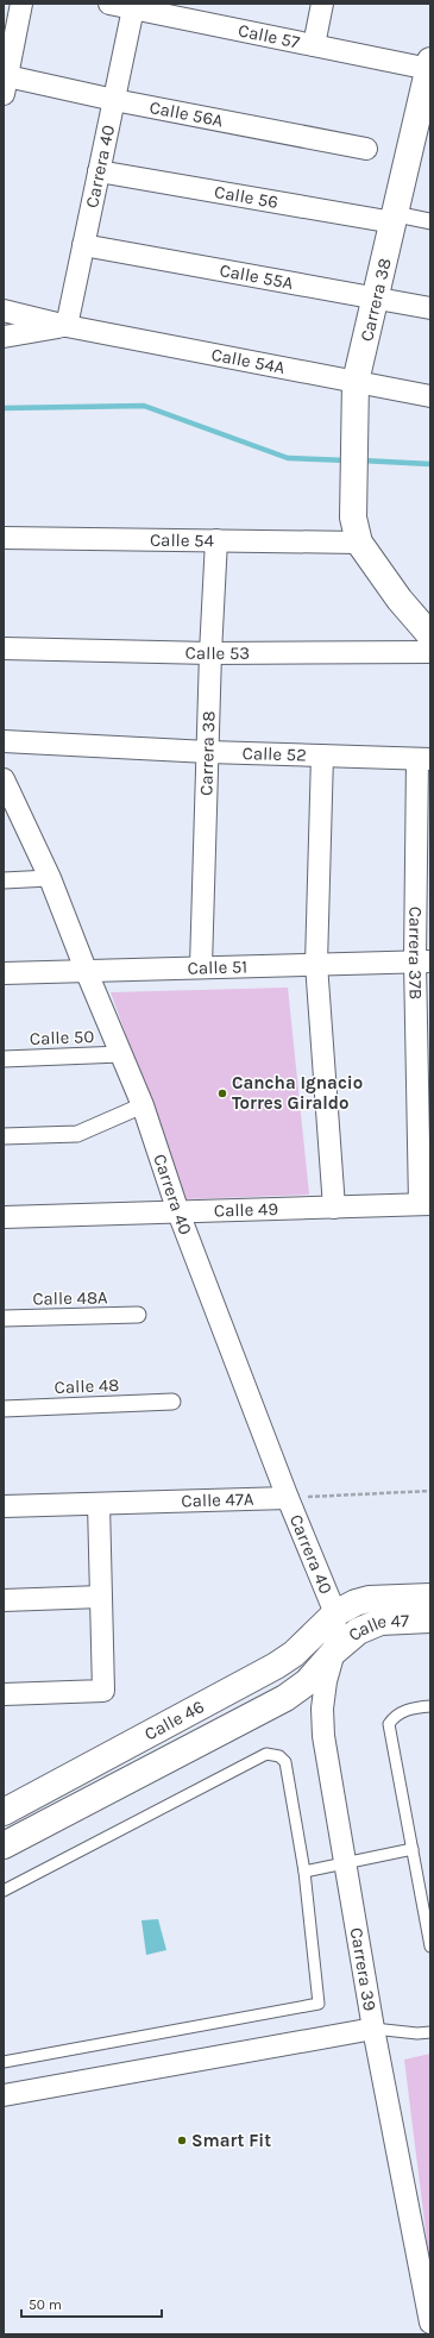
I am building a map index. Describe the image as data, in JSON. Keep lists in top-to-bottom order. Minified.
{"streets":{"main road":["Carrera 38","Calle 47","Calle 46"],"street":["Calle 57","Calle 56A","Carrera 40","Calle 56","Calle 55A","Calle 54A","Calle 54","Calle 53","Calle 52","Carrera 37B","Calle 51","Calle 50","Calle 49","Calle 48A","Calle 48","Calle 47A","Carrera 39"]},"crossings":[["Calle 57","Carrera 40"],["Calle 57","Carrera 38"],["Calle 56A","Carrera 40"],["Carrera 40","Calle 56"],["Carrera 40","Calle 55A"],["Carrera 40","Calle 54A"],["Carrera 40","Calle 51"],["Carrera 40","Calle 50"],["Carrera 40","Calle 49"],["Carrera 40","Calle 47A"],["Carrera 40","Calle 47"],["Carrera 40","Calle 46"],["Carrera 40","Carrera 39"],["Calle 56","Carrera 38"],["Calle 55A","Carrera 38"],["Carrera 38","Calle 54A"],["Carrera 38","Calle 54"],["Carrera 38","Calle 53"],["Carrera 38","Calle 52"],["Carrera 38","Calle 51"],["Calle 52","Carrera 37B"],["Carrera 37B","Calle 51"],["Carrera 37B","Calle 49"],["Calle 47","Calle 46"],["Calle 47","Carrera 39"],["Calle 46","Carrera 39"]],"places":["Cancha Ignacio Torres Giraldo","Smart Fit"],"scale_bar":"50 m"}
